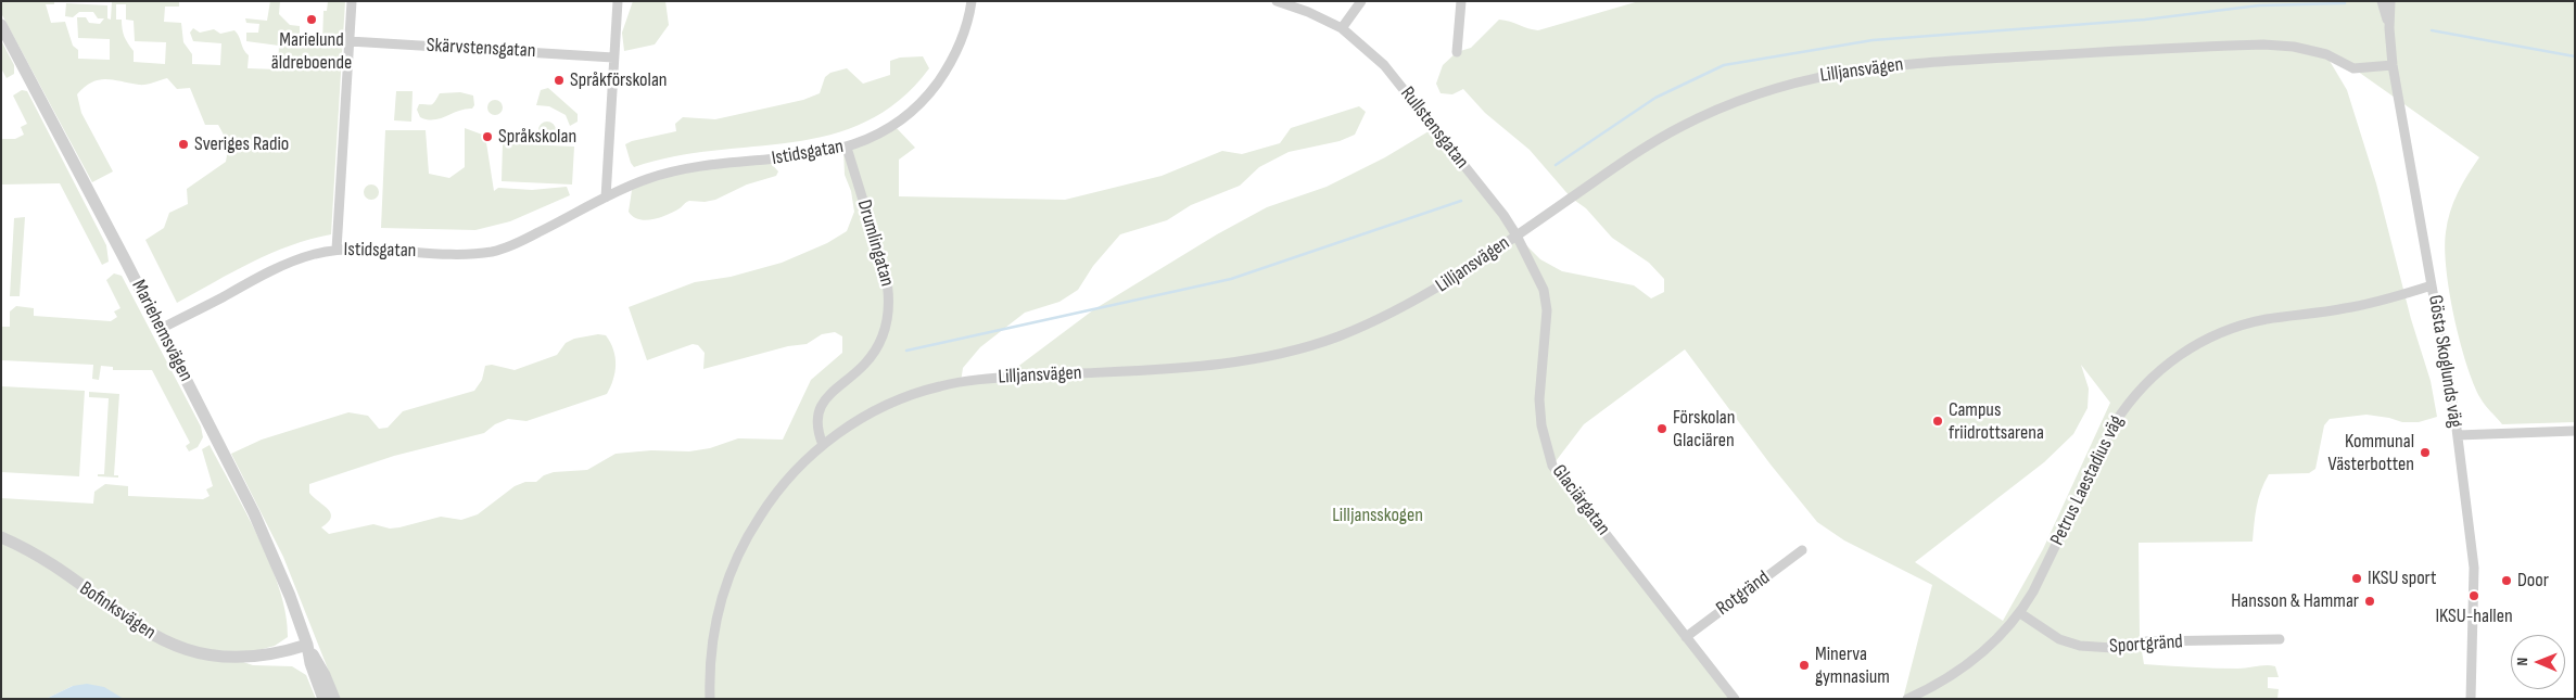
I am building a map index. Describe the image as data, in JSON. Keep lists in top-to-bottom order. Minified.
{"streets":{"street":["Skärvstensgatan","Lilljansvägen","Rullstensgatan","Istidsgatan","Drumlingatan","Mariehemsvägen","Gösta Skoglunds väg","Petrus Laestadius väg","Glaciärgatan","Rotgränd","Bofinksvägen","Sportgränd"]},"crossings":[["Lilljansvägen","Rullstensgatan"],["Lilljansvägen","Drumlingatan"],["Lilljansvägen","Gösta Skoglunds väg"],["Lilljansvägen","Glaciärgatan"],["Rullstensgatan","Glaciärgatan"],["Istidsgatan","Drumlingatan"],["Istidsgatan","Mariehemsvägen"],["Mariehemsvägen","Bofinksvägen"],["Gösta Skoglunds väg","Petrus Laestadius väg"],["Petrus Laestadius väg","Sportgränd"],["Glaciärgatan","Rotgränd"]],"parks":["Lilljansskogen"],"places":["Marielund äldreboende","Språkförskolan","Språkskolan","Sveriges Radio","Campus friidrottsarena","Förskolan Glaciären","Kommunal Västerbotten","IKSU sport","Door","IKSU-hallen","Hansson & Hammar","Minerva gymnasium"],"north":"left"}
